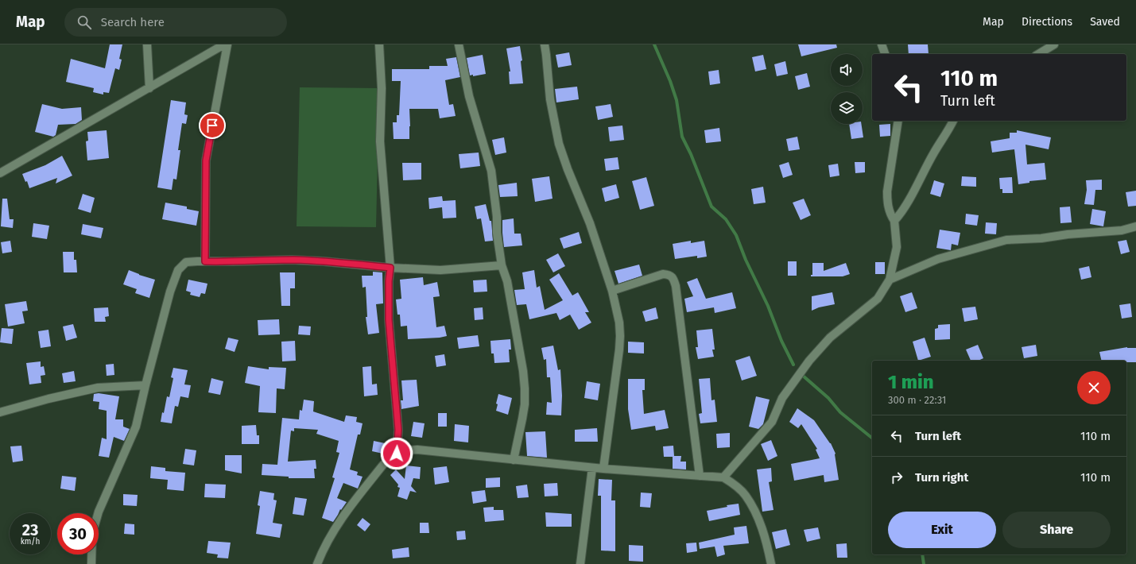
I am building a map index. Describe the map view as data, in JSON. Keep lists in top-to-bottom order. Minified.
{"page":{"header":"Map","search":"Search here","nav":["Map","Directions","Saved"],"turn":["110 m","Turn left"],"heading":["1 min","300 m · 22:31"],"list":[{"name":"Turn left","value":"110 m"},{"name":"Turn right","value":"110 m"}],"buttons":["Exit","Share"],"speed":"23 km/h","limit":"30"}}
